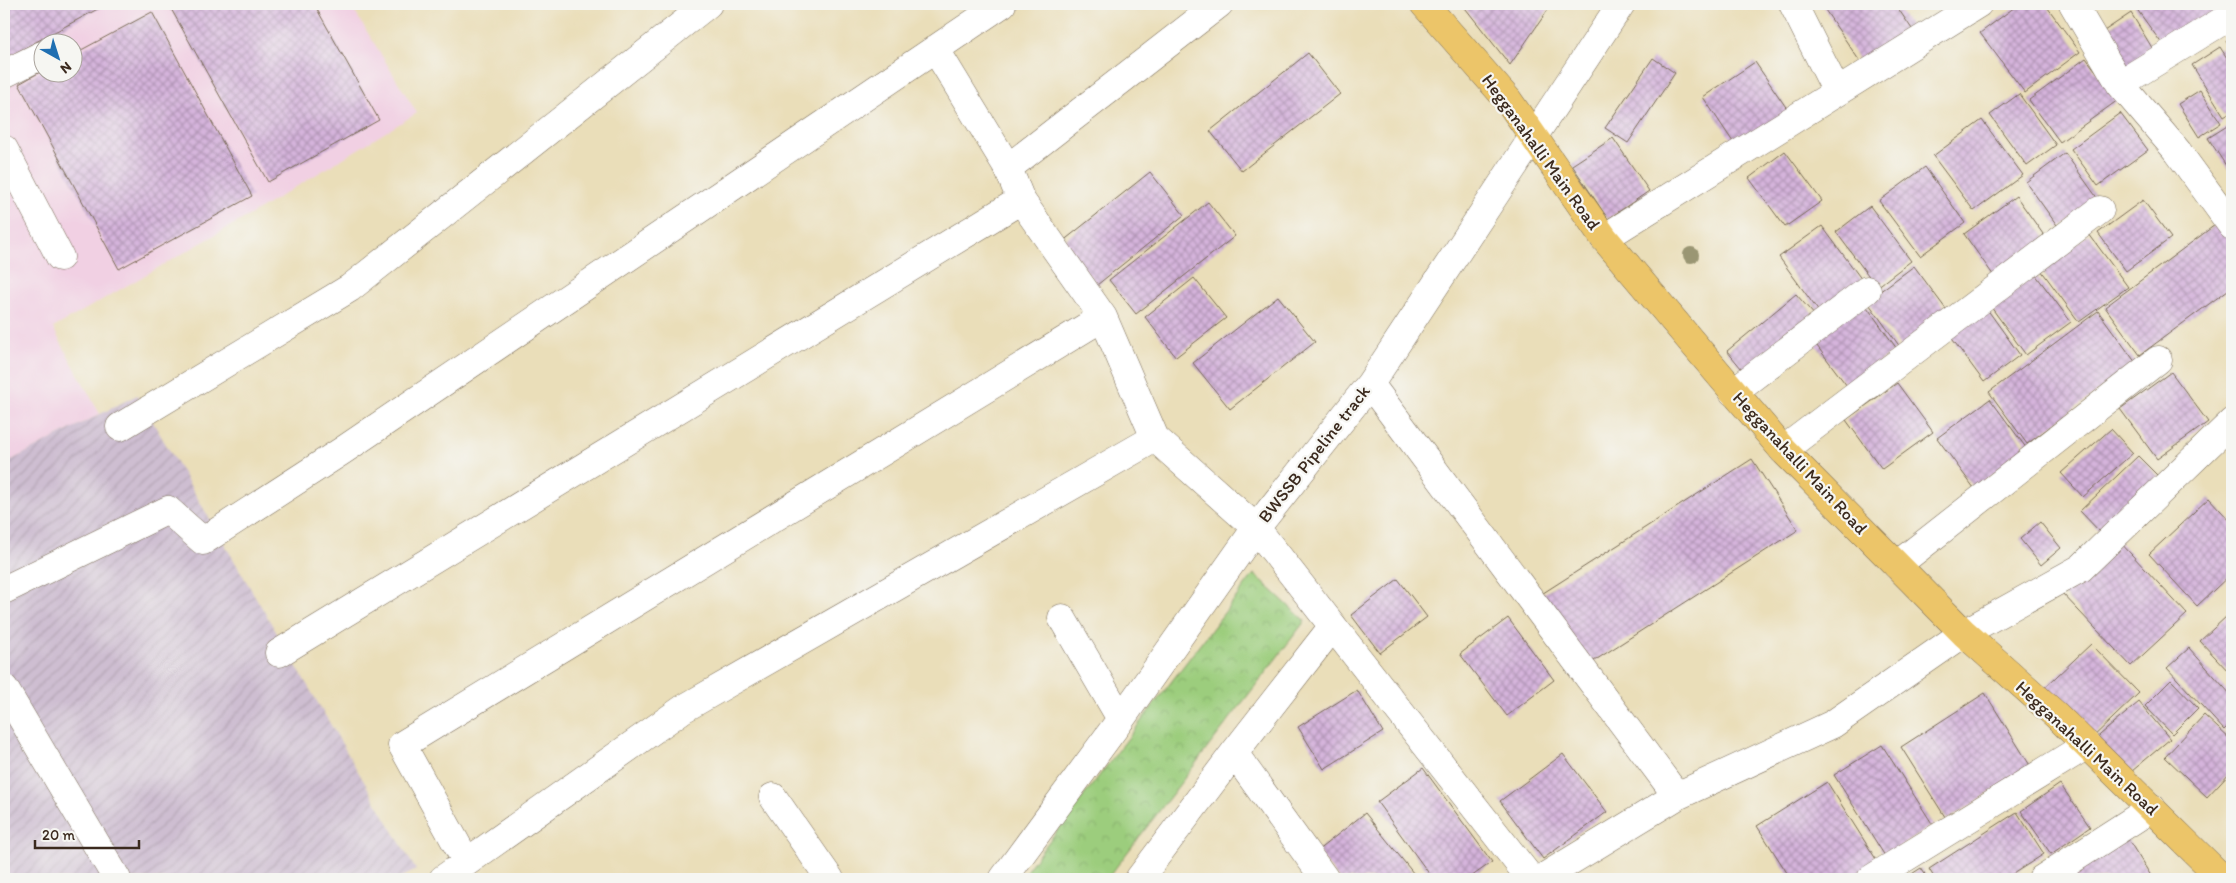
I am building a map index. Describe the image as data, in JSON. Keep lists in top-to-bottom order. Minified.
{"streets":{"main road":["Hegganahalli Main Road"],"street":["BWSSB Pipeline track"]},"crossings":[["Hegganahalli Main Road","BWSSB Pipeline track"]],"scale_bar":"20 m","north":"bottom right"}
